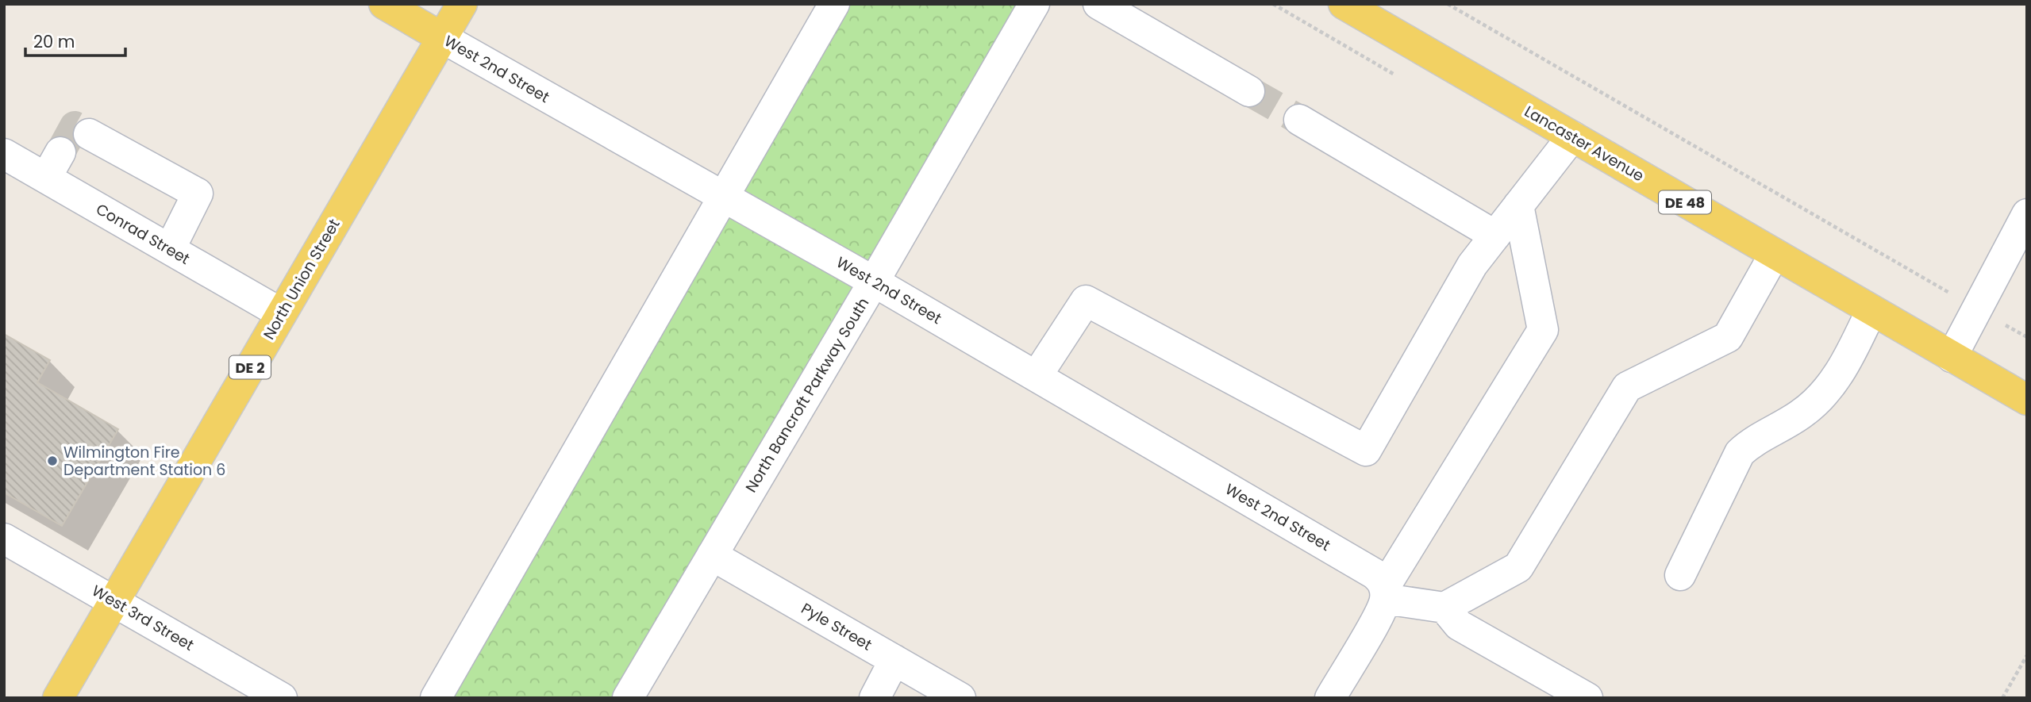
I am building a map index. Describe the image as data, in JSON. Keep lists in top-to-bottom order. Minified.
{"streets":{"main road":["West 2nd Street","Lancaster Avenue","DE 48","North Union Street","DE 2"],"street":["Conrad Street","North Bancroft Parkway South","West 3rd Street","Pyle Street"]},"crossings":[["West 2nd Street","North Union Street"],["West 2nd Street","North Bancroft Parkway South"],["Conrad Street","North Union Street"],["North Union Street","West 3rd Street"],["North Bancroft Parkway South","Pyle Street"]],"places":["Wilmington Fire Department Station 6"],"scale_bar":"20 m"}
